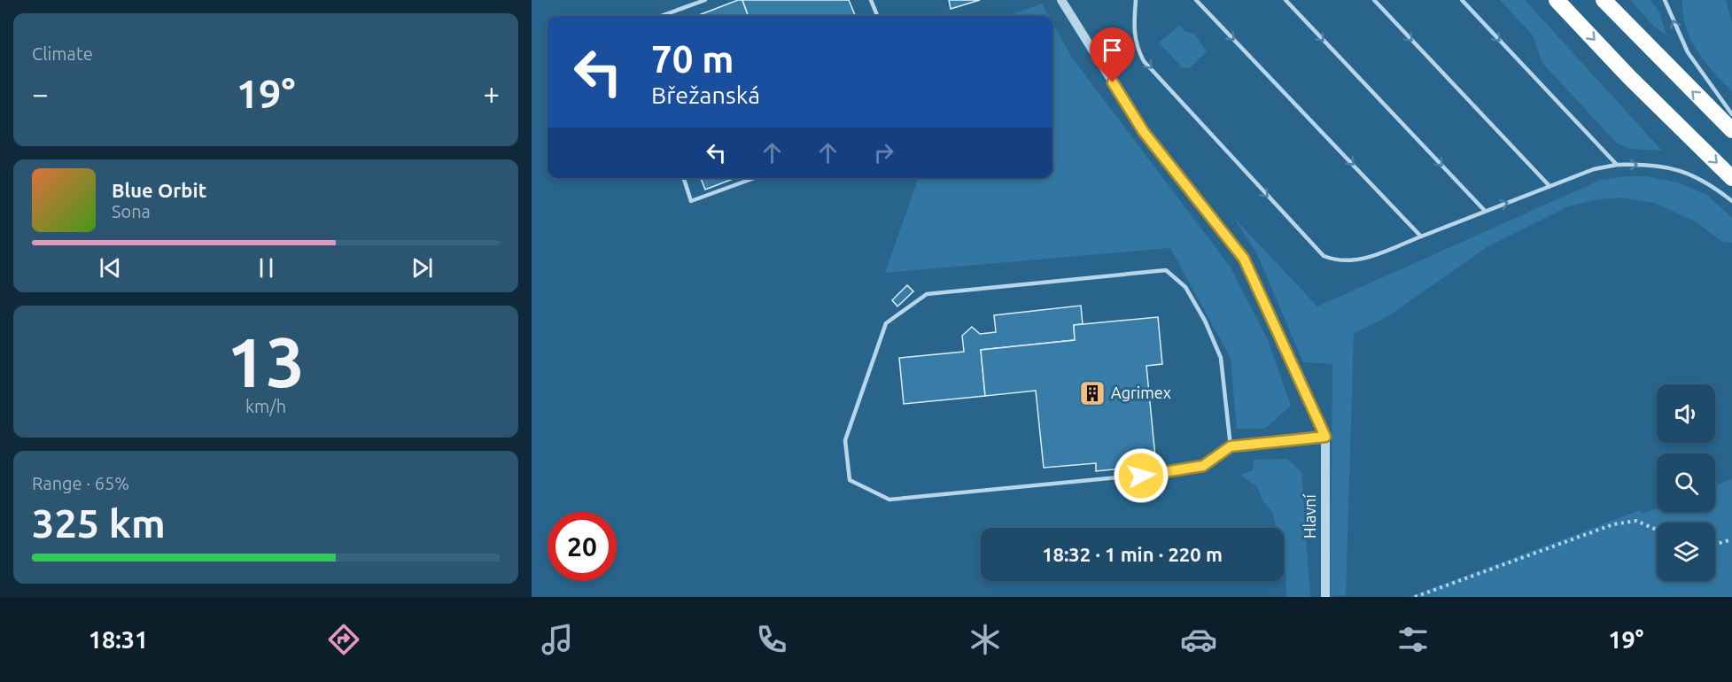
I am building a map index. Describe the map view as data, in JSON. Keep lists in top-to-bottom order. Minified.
{"streets":{"street":["Hlavní"]},"places":{"building":["Agrimex"]},"page":{"tile":["Climate",["13","km/h"],["Range · 65%","325 km"]],"turn":["70 m","Břežanská"],"heat":["−","19°","+"],"song":["Blue Orbit","Sona"],"limit":"20","trip":"18:32 · 1 min · 220 m","tabs":["18:31","19°"]}}
